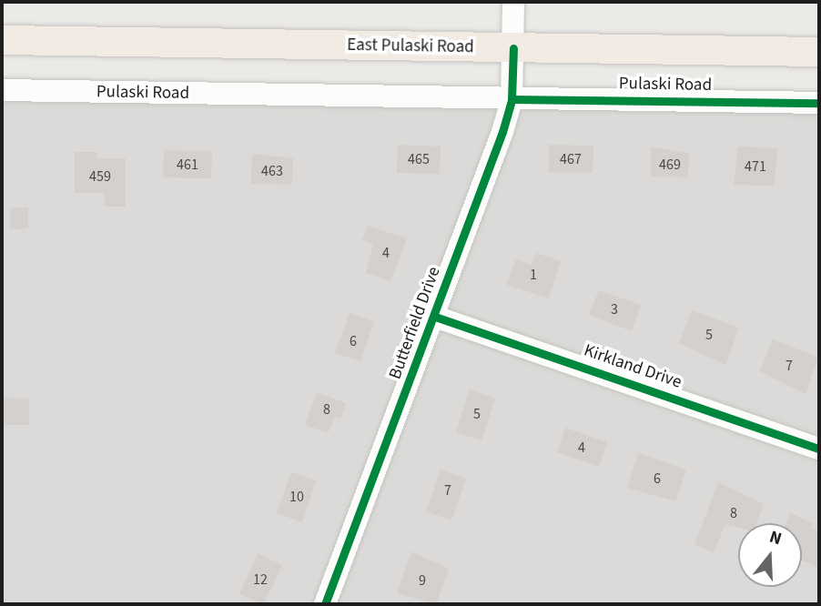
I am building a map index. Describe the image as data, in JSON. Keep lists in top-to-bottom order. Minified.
{"streets":{"main road":["East Pulaski Road"],"street":["Pulaski Road","Butterfield Drive","Kirkland Drive"]},"crossings":[["East Pulaski Road","Butterfield Drive"],["Pulaski Road","Butterfield Drive"],["Butterfield Drive","Kirkland Drive"]],"house_numbers":["465","467","461","469","471","463","459","4","1","3","5","6","7","8","5","4","6","7","10","8","12","9"],"north":"top"}
